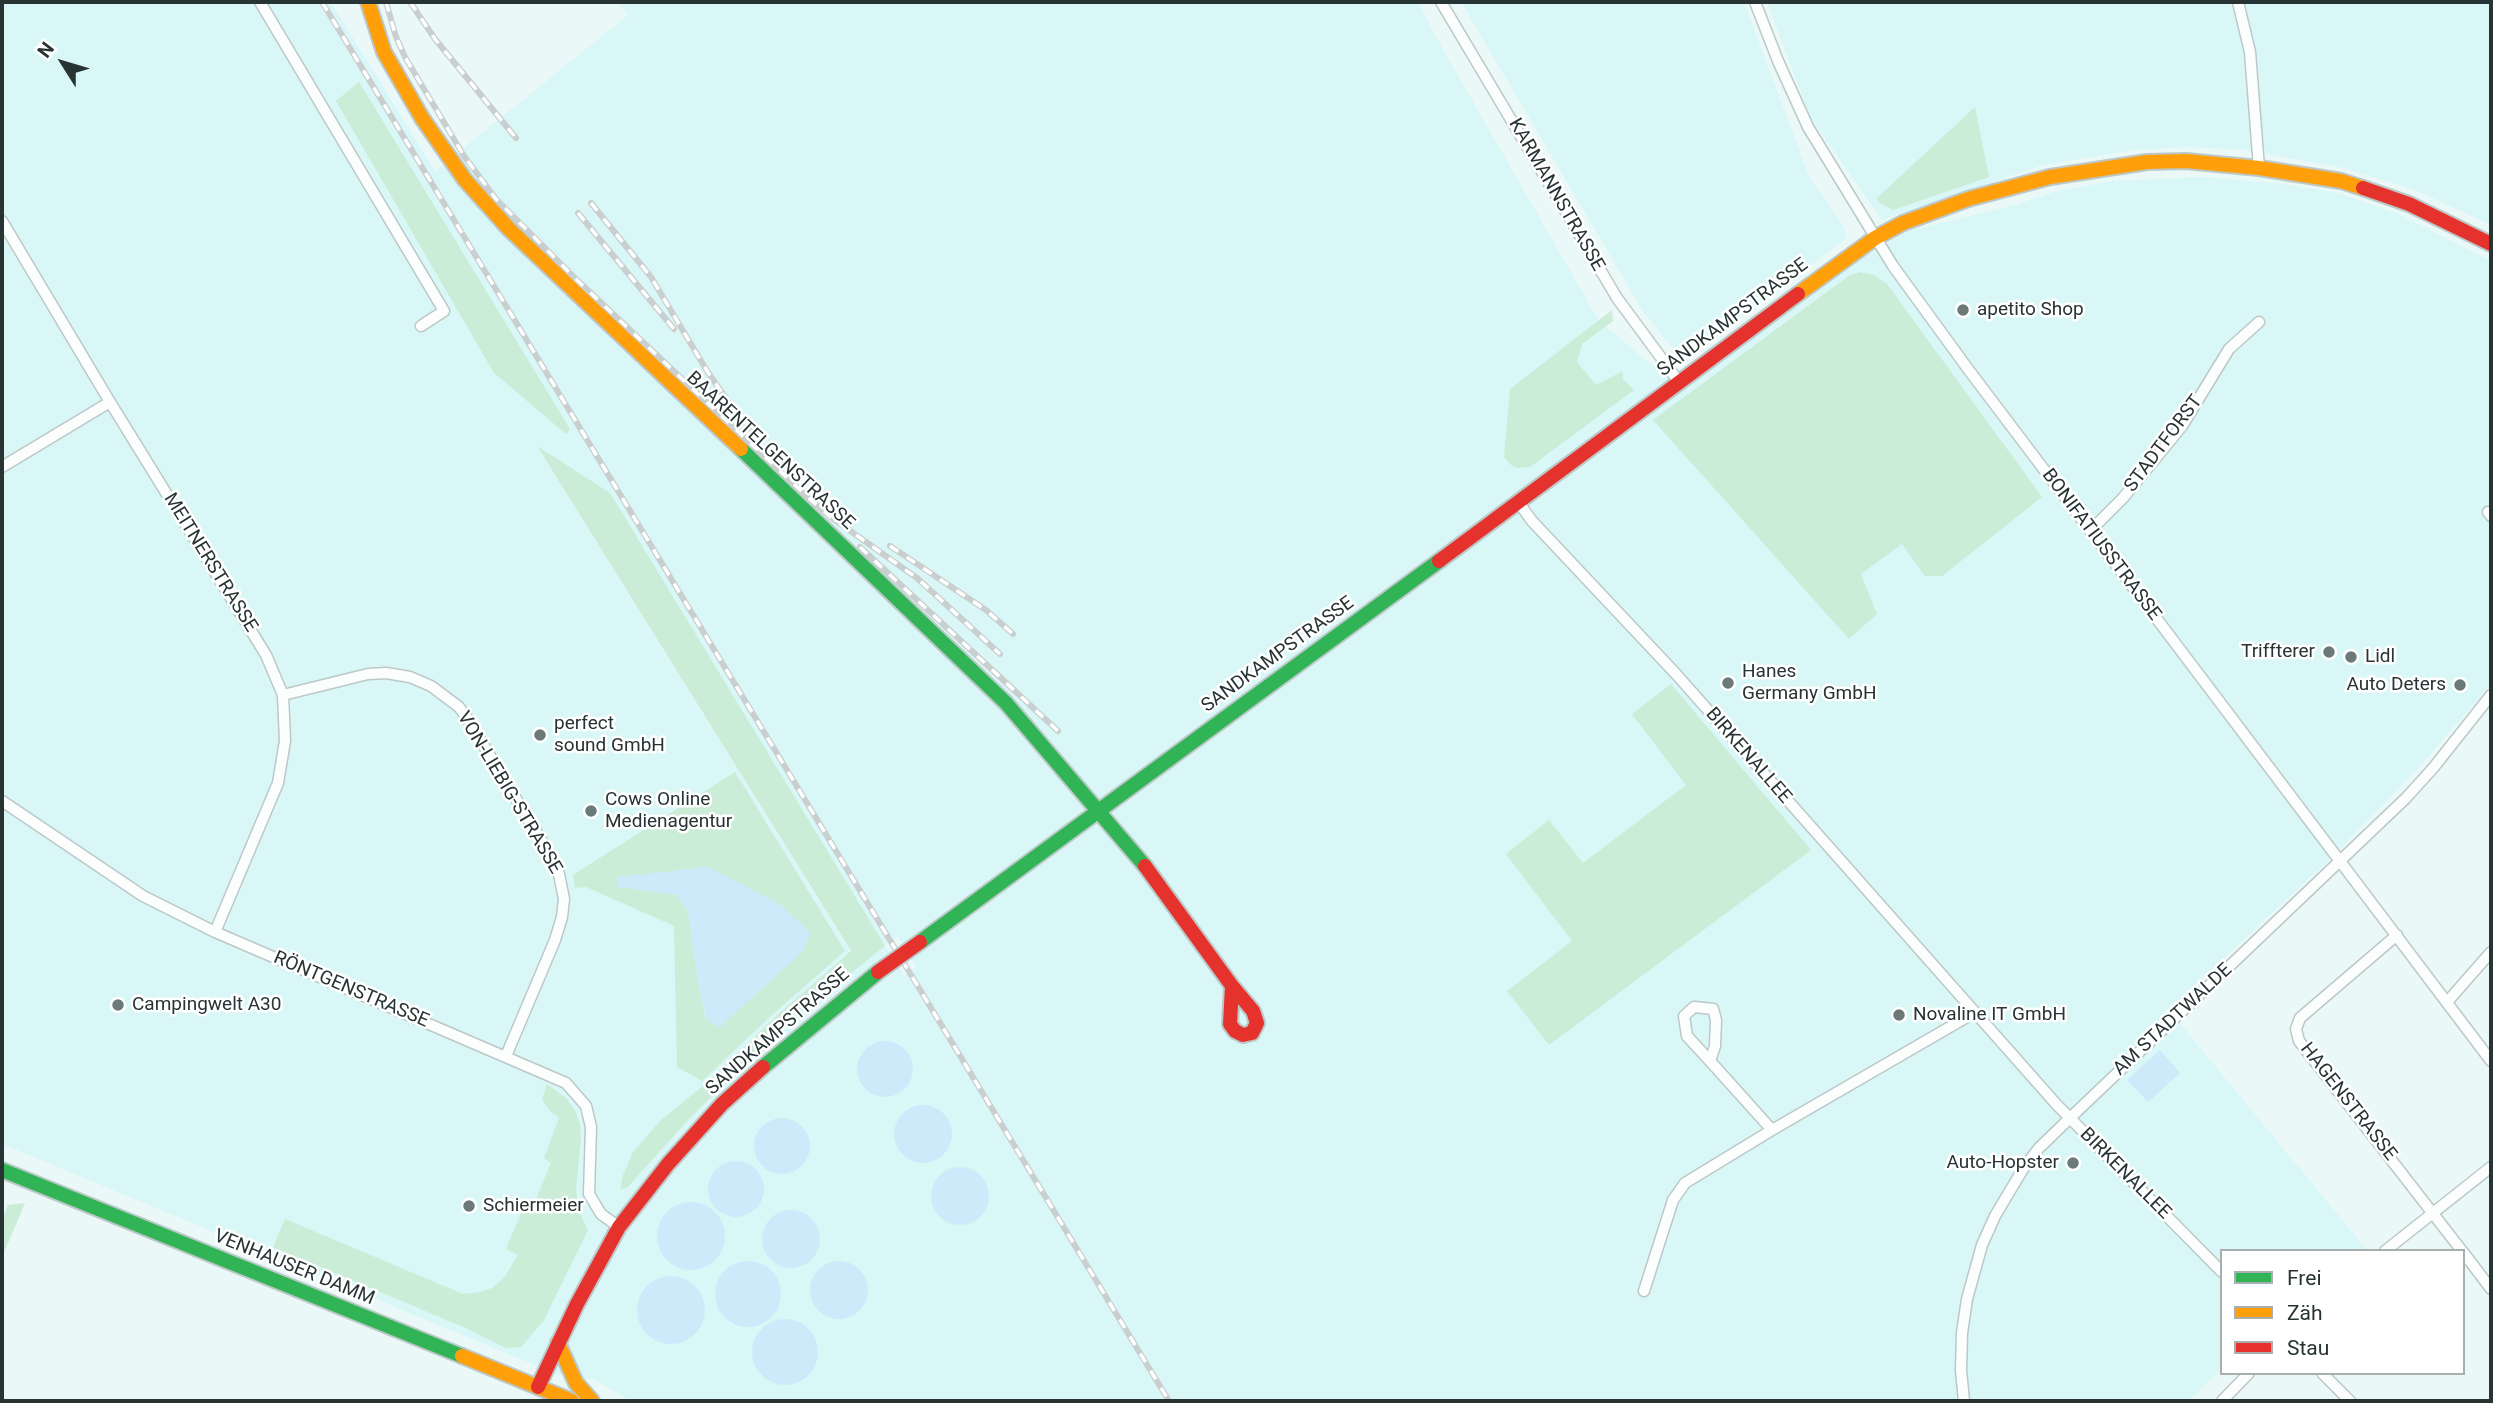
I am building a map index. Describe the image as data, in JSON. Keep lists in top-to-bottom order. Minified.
{"streets":{"street":["KARMANNSTRASSE","SANDKAMPSTRASSE","STADTFORST","BAARENTELGENSTRASSE","BONIFATIUSSTRASSE","MEITNERSTRASSE","BIRKENALLEE","VON-LIEBIG-STRASSE","RÖNTGENSTRASSE","AM STADTWALDE","HAGENSTRASSE","VENHAUSER DAMM"]},"crossings":[["KARMANNSTRASSE","SANDKAMPSTRASSE"],["SANDKAMPSTRASSE","BAARENTELGENSTRASSE"],["SANDKAMPSTRASSE","BONIFATIUSSTRASSE"],["SANDKAMPSTRASSE","BIRKENALLEE"],["SANDKAMPSTRASSE","RÖNTGENSTRASSE"],["SANDKAMPSTRASSE","VENHAUSER DAMM"],["STADTFORST","BONIFATIUSSTRASSE"],["BONIFATIUSSTRASSE","AM STADTWALDE"],["BONIFATIUSSTRASSE","HAGENSTRASSE"],["MEITNERSTRASSE","VON-LIEBIG-STRASSE"],["MEITNERSTRASSE","RÖNTGENSTRASSE"],["BIRKENALLEE","AM STADTWALDE"],["VON-LIEBIG-STRASSE","RÖNTGENSTRASSE"]],"places":["apetito Shop","Triffterer","Lidl","Hanes Germany GmbH","Auto Deters","perfect sound GmbH","Cows Online Medienagentur","Campingwelt A30","Novaline IT GmbH","Auto-Hopster","Schiermeier"],"legend":["Frei","Zäh","Stau"],"north":"top left"}
